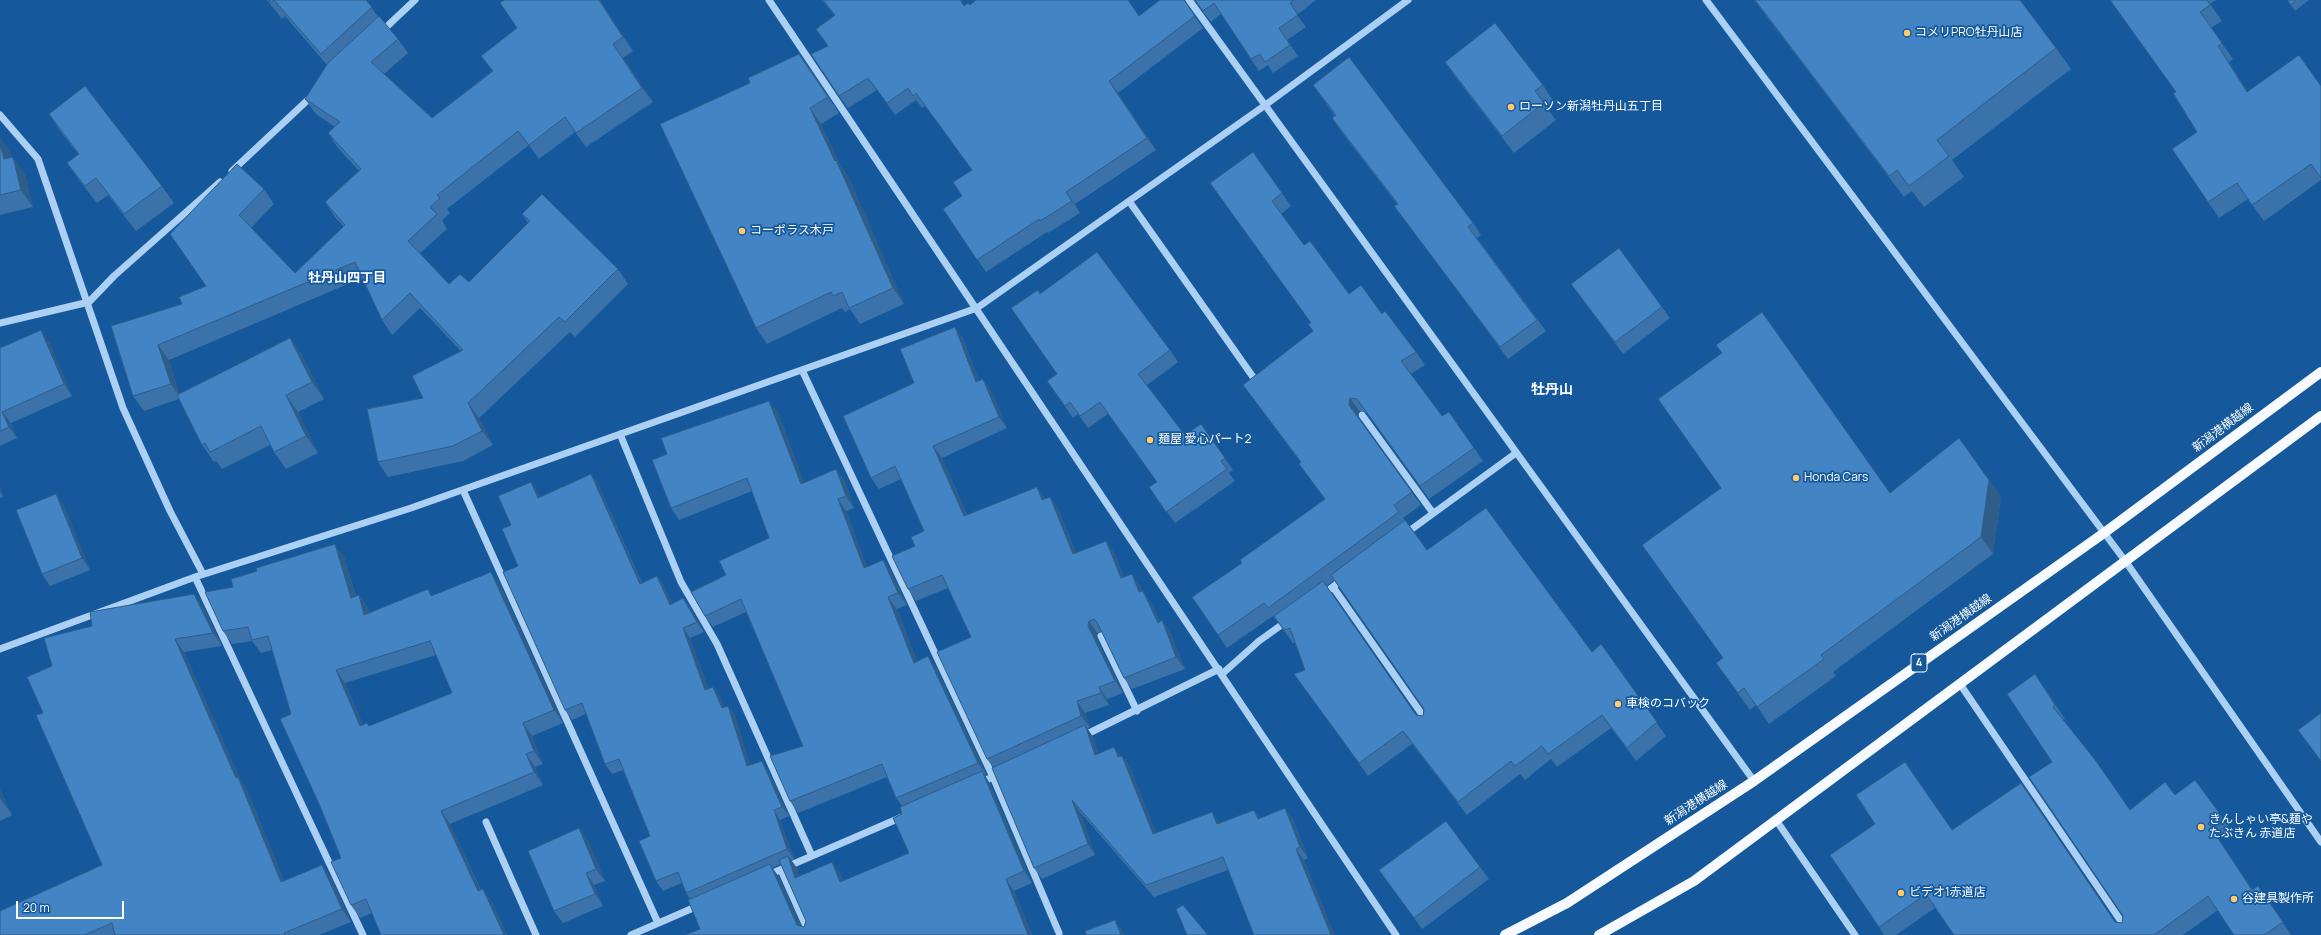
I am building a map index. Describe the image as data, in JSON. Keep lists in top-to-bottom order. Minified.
{"streets":{"main road":["新潟港横越線","4"]},"districts":["牡丹山四丁目","牡丹山"],"places":["コメリPRO牡丹山店","ローソン新潟牡丹山五丁目","コーポラス木戸","麺屋 愛心パート2","Honda Cars","車検のコバック","きんしゃい亭&麺や たぶきん 赤道店","ビデオ1赤道店","谷建具製作所"],"scale_bar":"20 m"}
